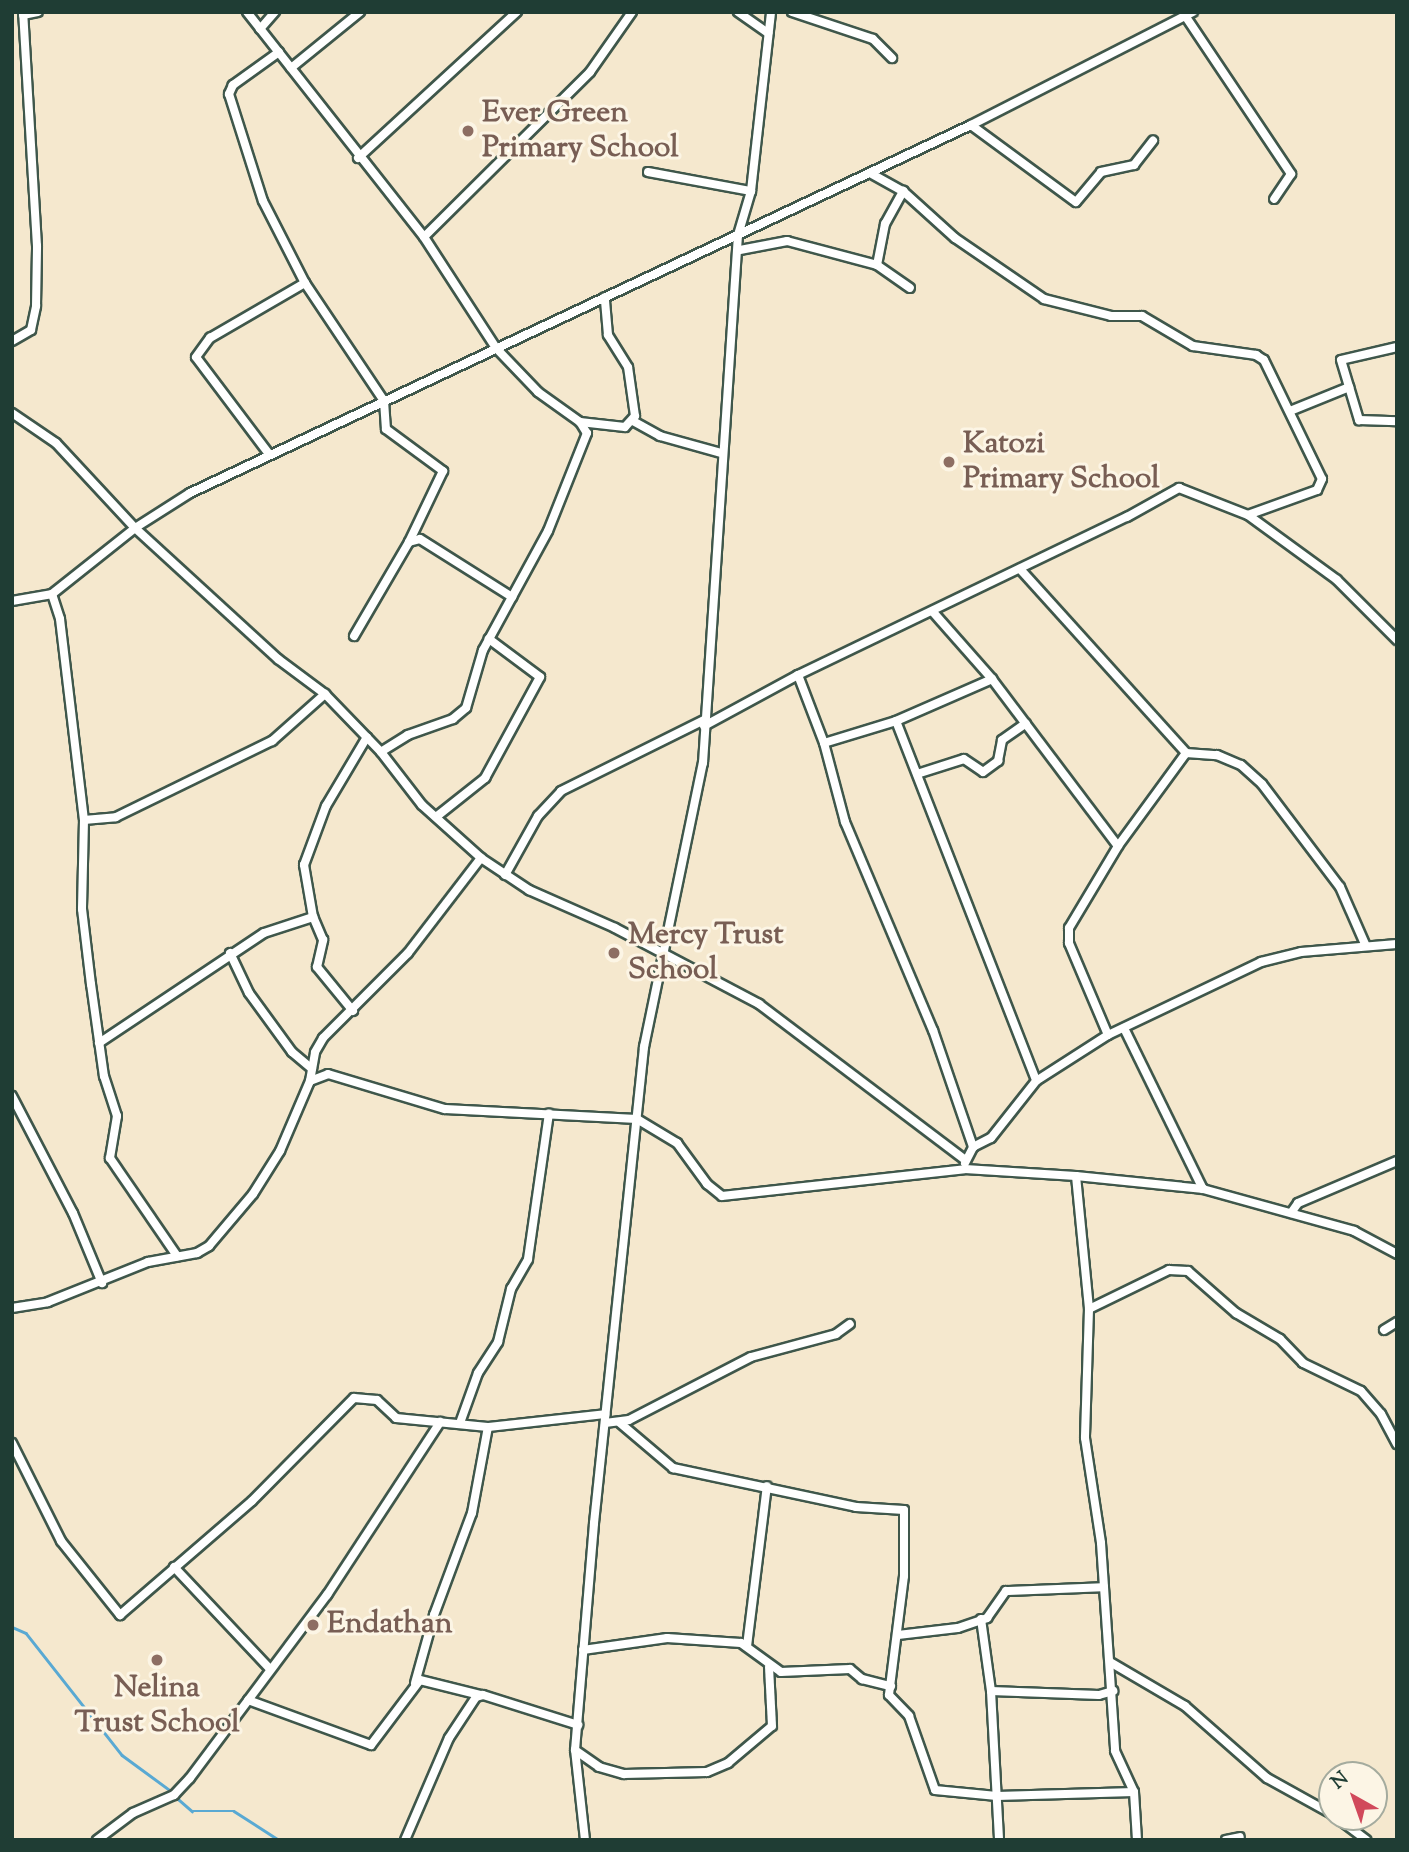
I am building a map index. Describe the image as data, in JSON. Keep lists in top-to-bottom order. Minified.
{"places":["Ever Green Primary School","Katozi Primary School","Mercy Trust School","Endathan","Nelina Trust School"],"north":"top left"}
